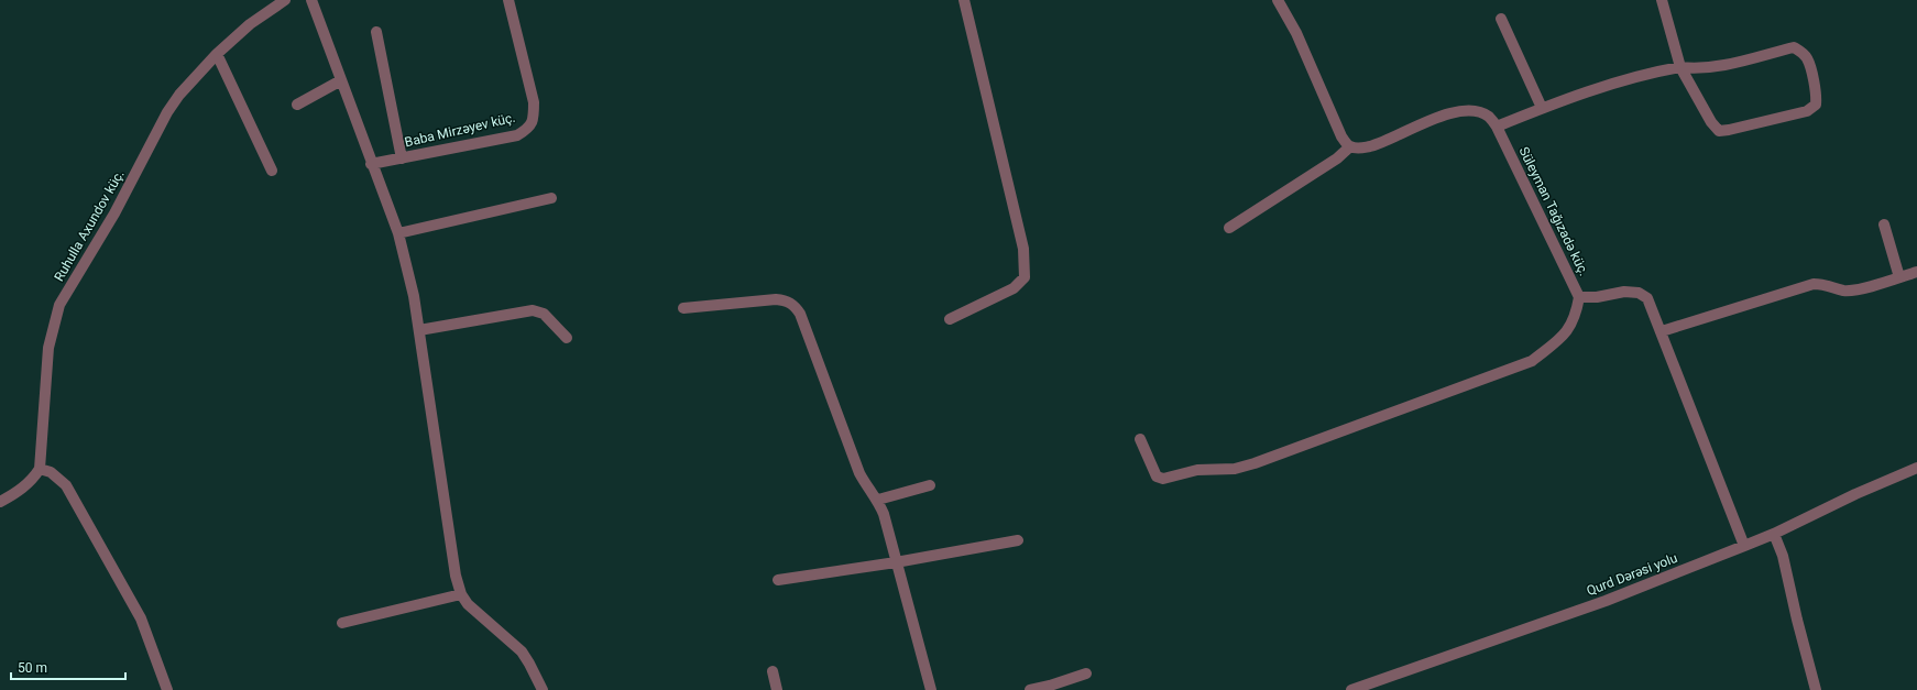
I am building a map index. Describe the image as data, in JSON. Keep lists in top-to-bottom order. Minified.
{"streets":{"street":["Baba Mirzəyev küç.","Süleyman Tağızadə küç.","Ruhulla Axundov küç.","Qurd Dərəsi yolu"]},"crossings":[["Süleyman Tağızadə küç.","Qurd Dərəsi yolu"]],"scale_bar":"50 m"}
